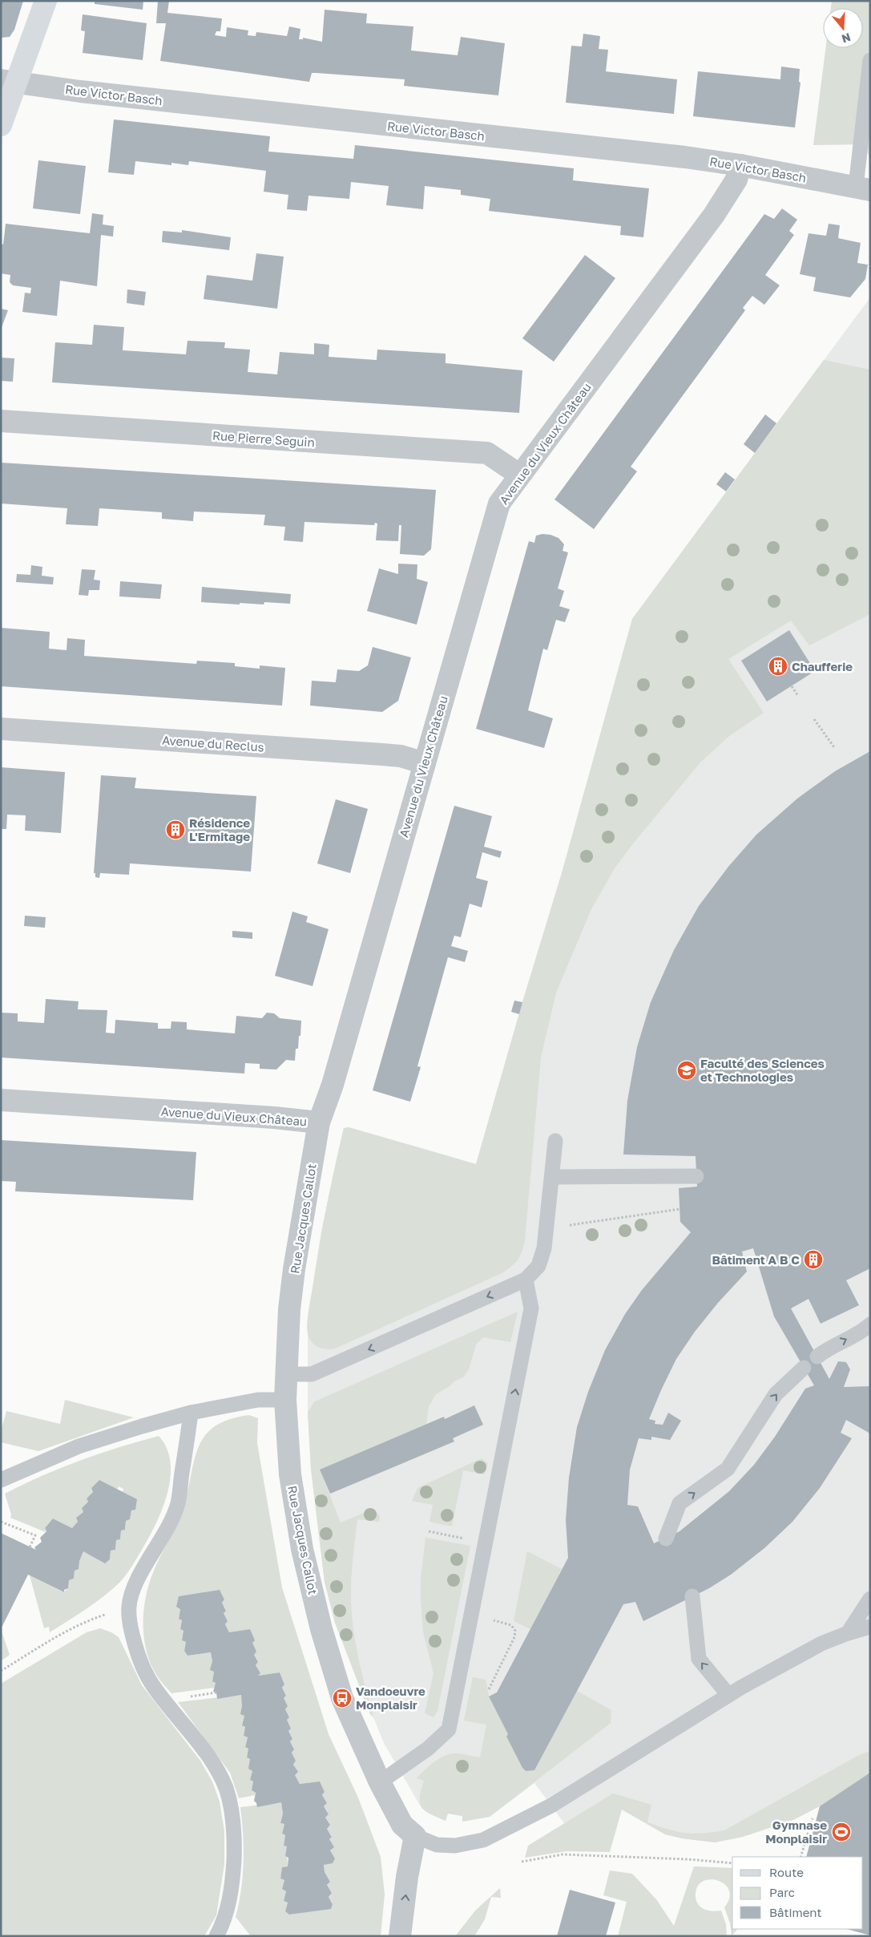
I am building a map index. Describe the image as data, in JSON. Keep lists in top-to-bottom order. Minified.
{"streets":{"street":["Rue Victor Basch","Rue Pierre Seguin","Avenue du Vieux Château","Avenue du Reclus","Rue Jacques Callot"]},"crossings":[["Rue Victor Basch","Avenue du Vieux Château"],["Rue Pierre Seguin","Avenue du Vieux Château"],["Avenue du Vieux Château","Avenue du Reclus"],["Avenue du Vieux Château","Rue Jacques Callot"]],"places":{"building":["Chaufferie","Résidence L'Ermitage","Bâtiment A B C"],"school or university":["Faculté des Sciences et Technologies"],"bus stop":["Vandoeuvre Monplaisir"],"sports":["Gymnase Monplaisir"]},"legend":["Route","Parc","Bâtiment"],"north":"bottom"}
